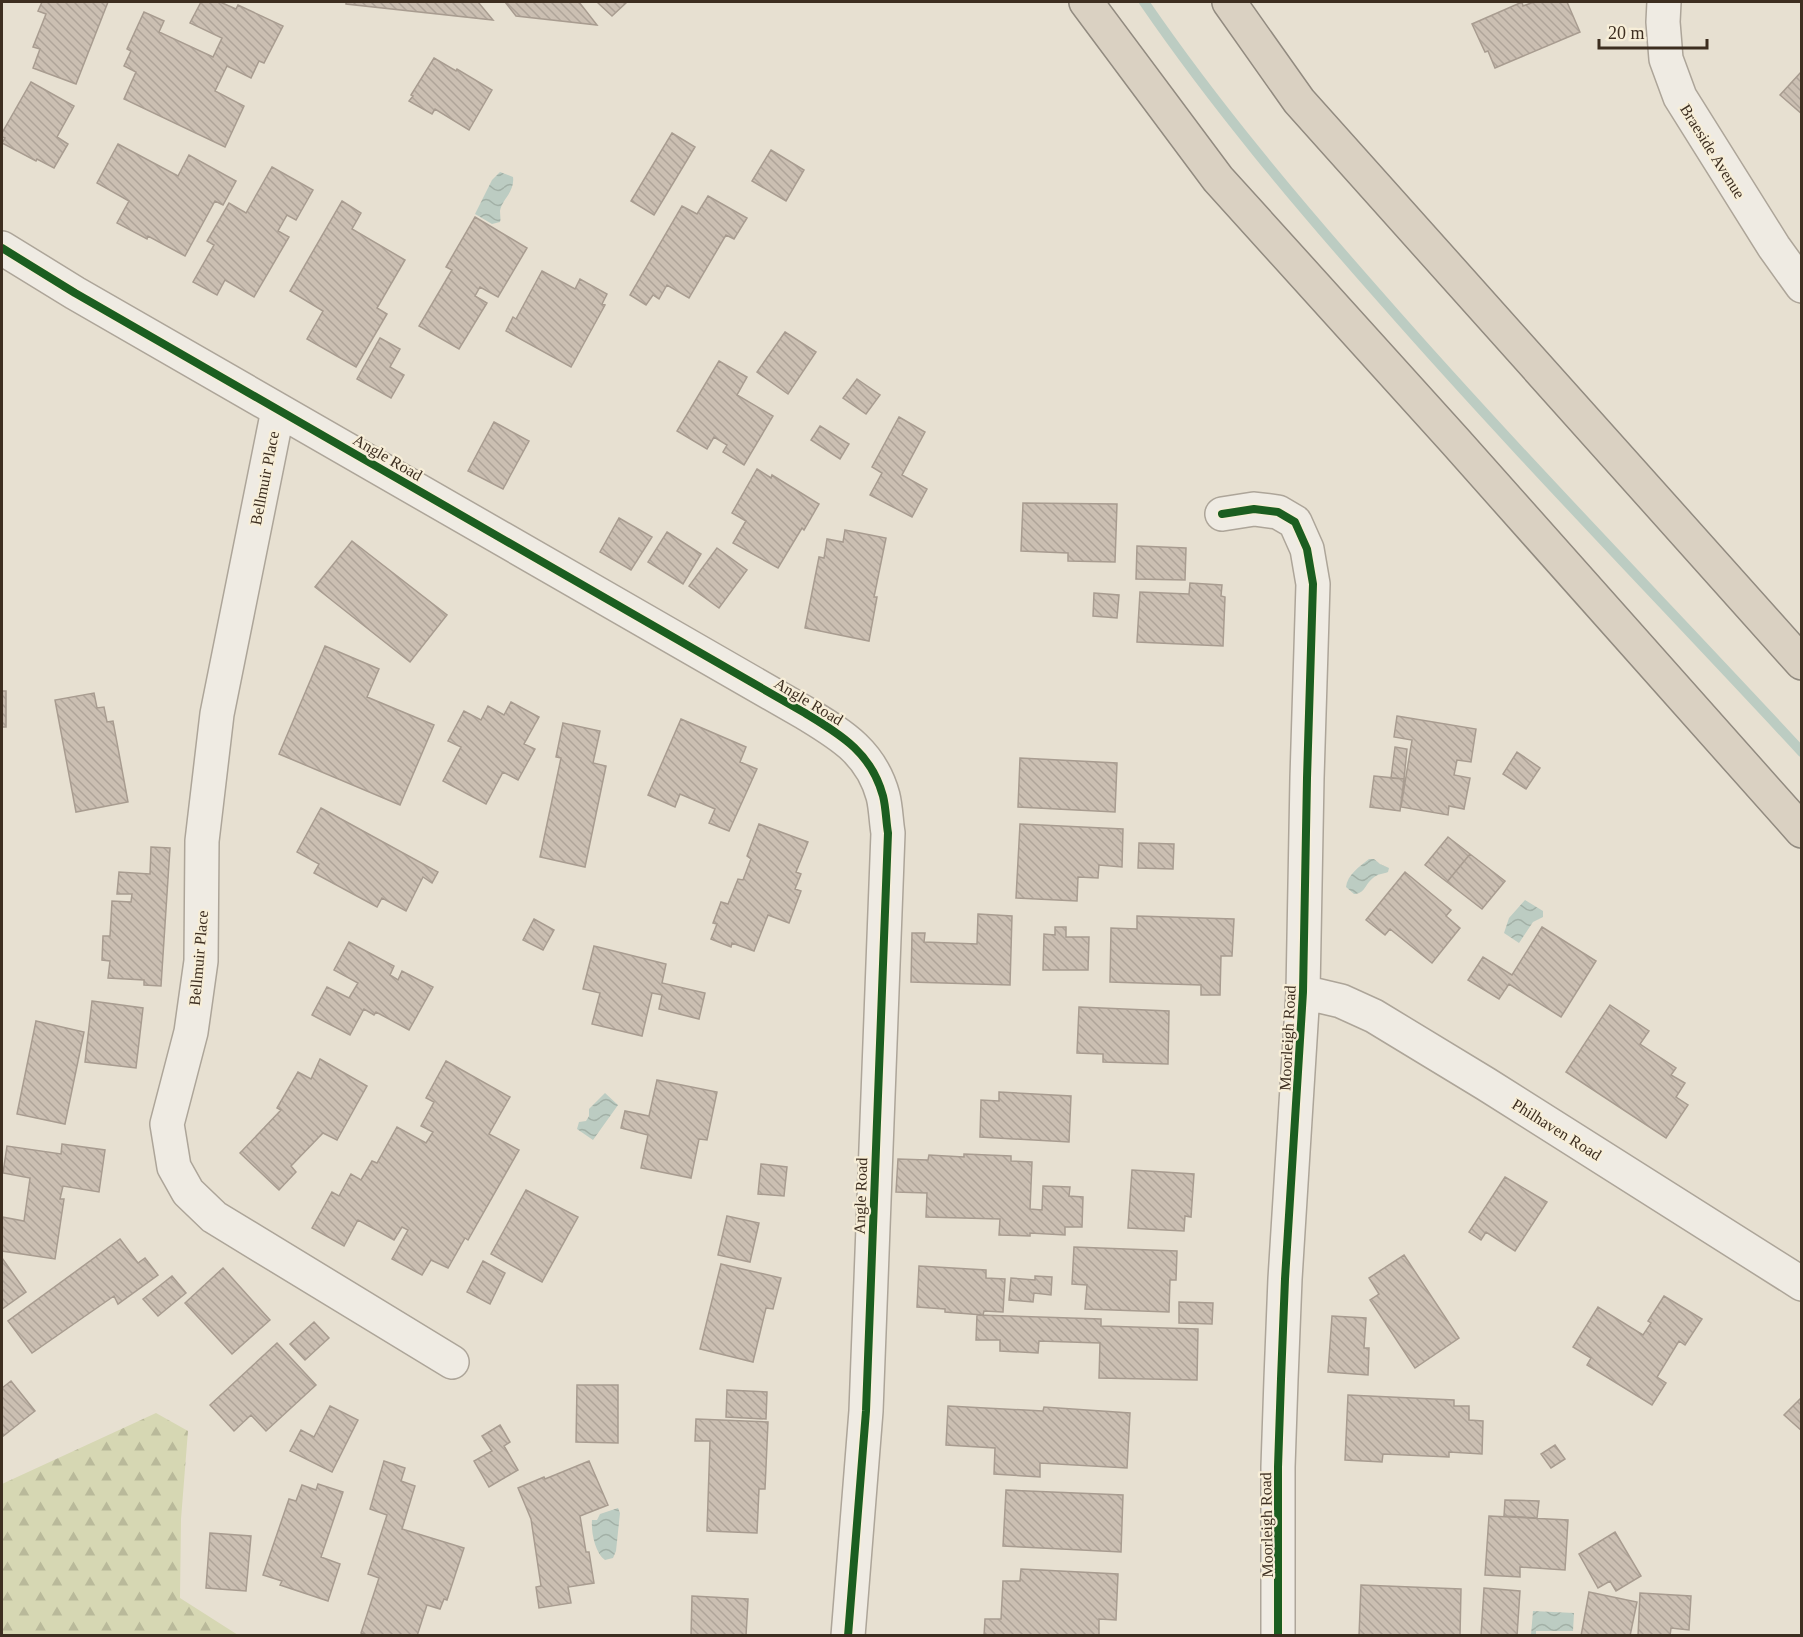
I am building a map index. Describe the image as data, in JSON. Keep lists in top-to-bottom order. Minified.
{"streets":{"street":["Braeside Avenue","Angle Road","Bellmuir Place","Moorleigh Road","Philhaven Road"]},"crossings":[["Angle Road","Bellmuir Place"],["Moorleigh Road","Philhaven Road"]],"scale_bar":"20 m"}
